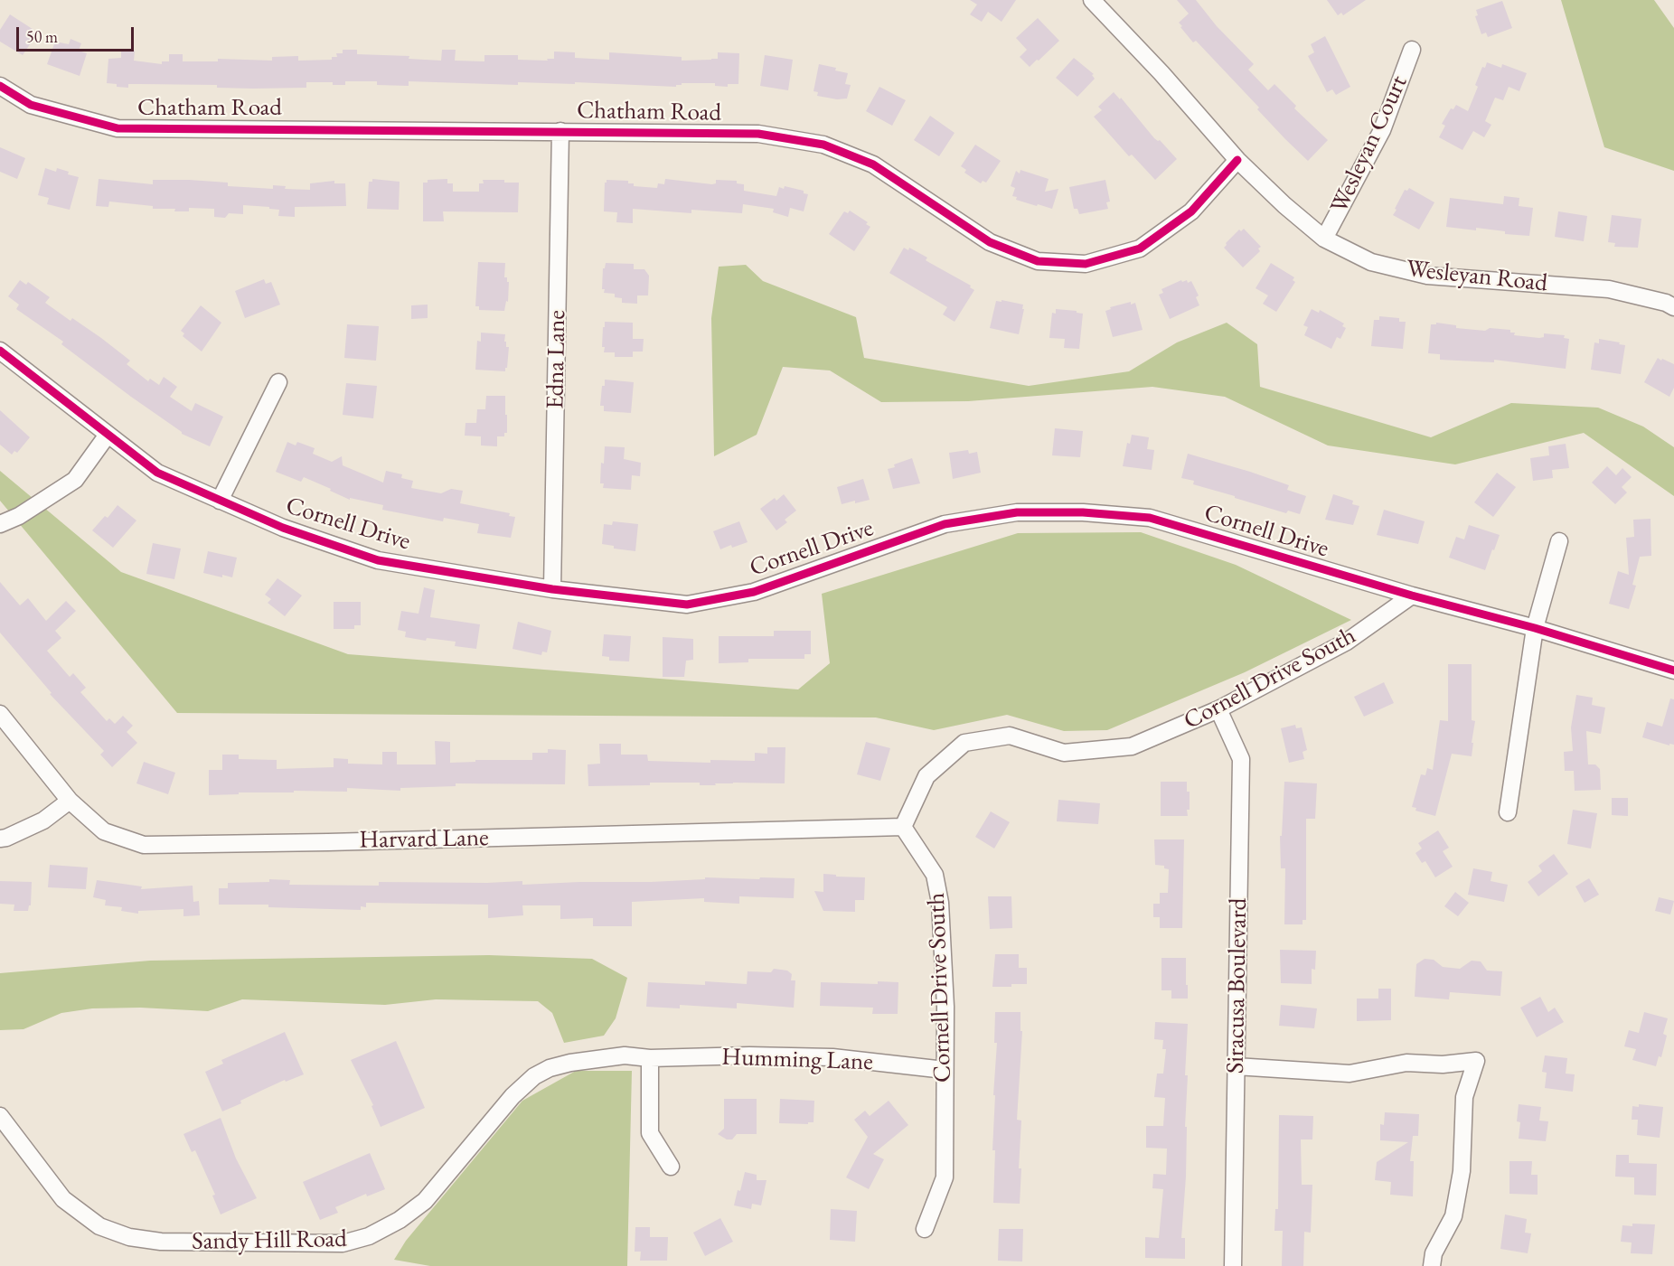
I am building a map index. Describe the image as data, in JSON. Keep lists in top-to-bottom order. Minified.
{"streets":{"street":["Chatham Road","Wesleyan Court","Wesleyan Road","Edna Lane","Cornell Drive","Cornell Drive South","Harvard Lane","Siracusa Boulevard","Humming Lane","Sandy Hill Road"]},"crossings":[["Chatham Road","Wesleyan Road"],["Chatham Road","Edna Lane"],["Wesleyan Court","Wesleyan Road"],["Edna Lane","Cornell Drive"],["Cornell Drive","Cornell Drive South"],["Cornell Drive South","Harvard Lane"],["Cornell Drive South","Siracusa Boulevard"],["Cornell Drive South","Humming Lane"],["Humming Lane","Sandy Hill Road"]],"scale_bar":"50 m"}
